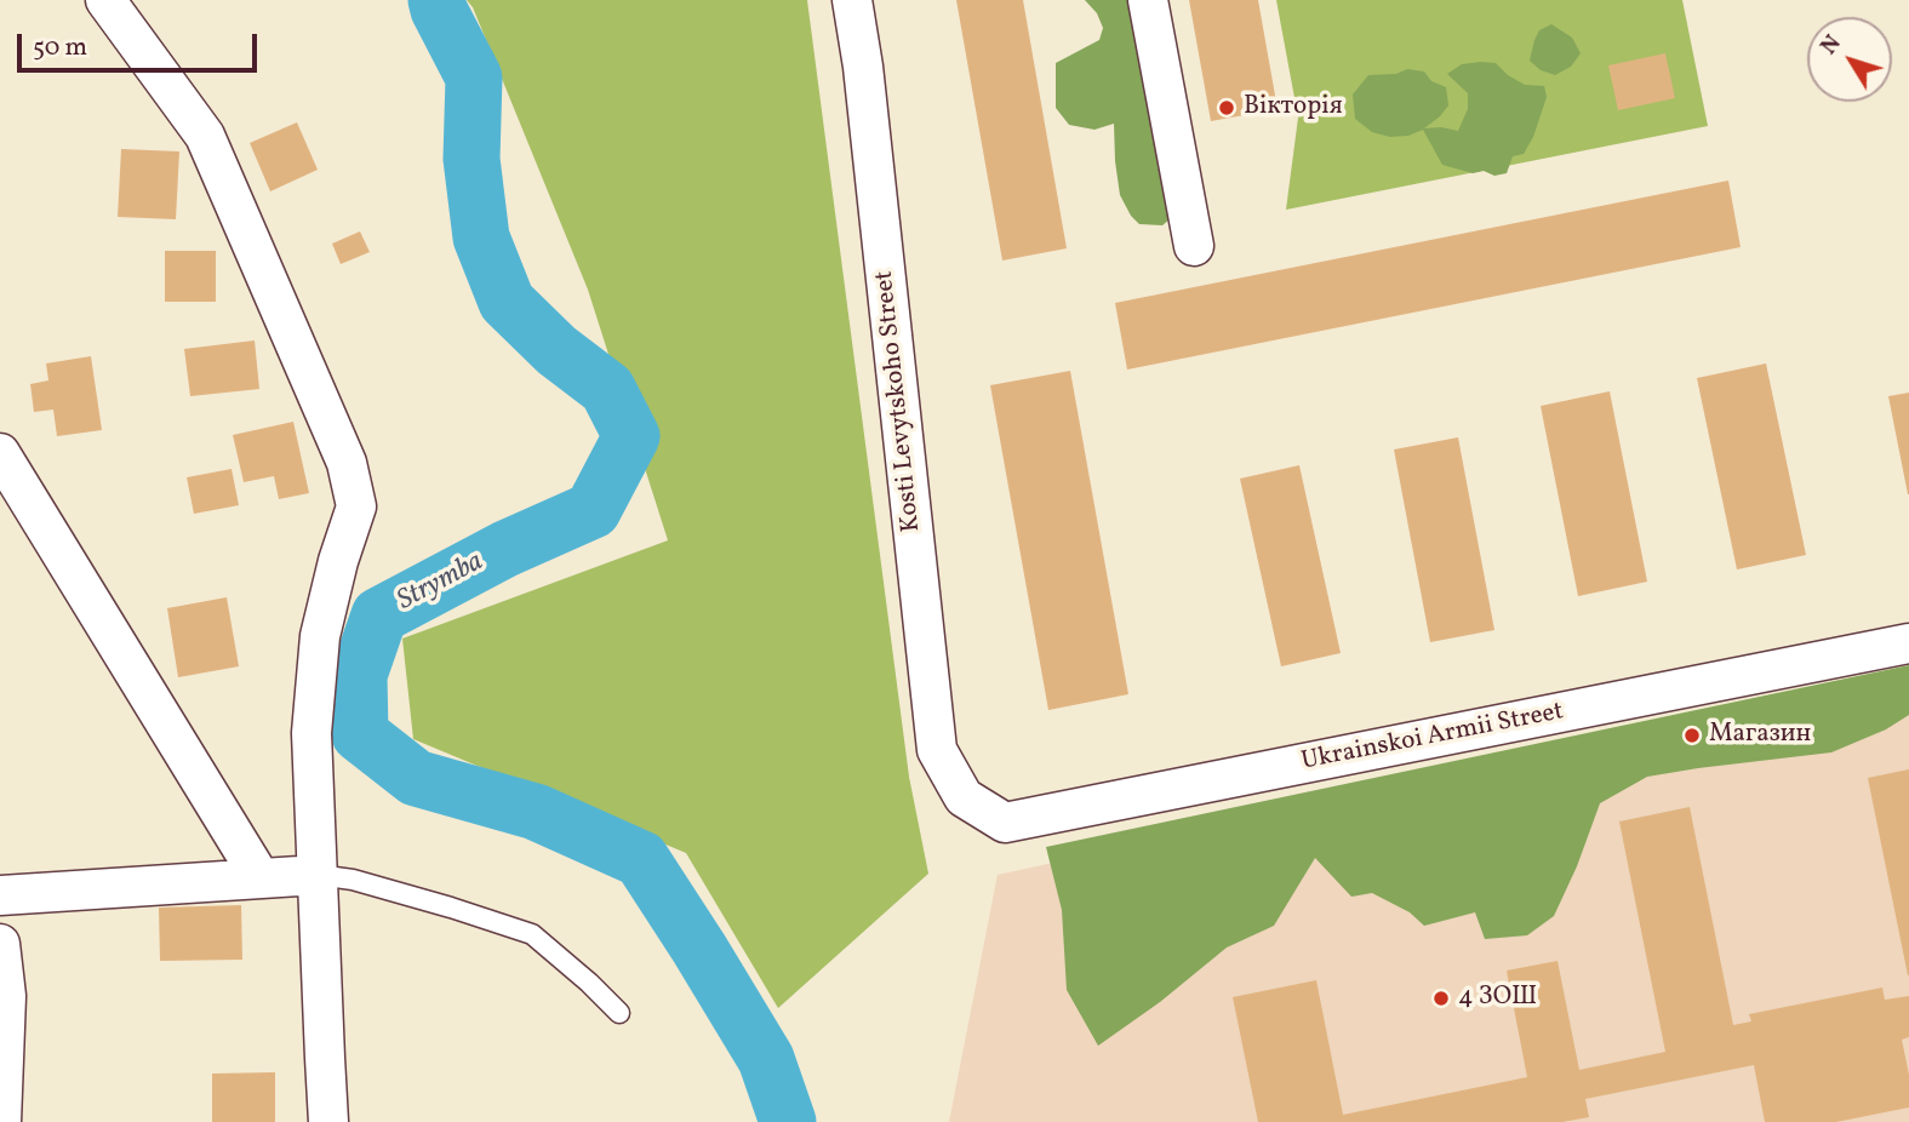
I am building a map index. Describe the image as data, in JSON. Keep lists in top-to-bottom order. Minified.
{"streets":{"street":["Kosti Levytskoho Street","Ukrainskoi Armii Street"]},"crossings":[["Kosti Levytskoho Street","Ukrainskoi Armii Street"]],"water":["Strymba"],"places":["Вікторія","Магазин","4 ЗОШ"],"scale_bar":"50 m","north":"top left"}
